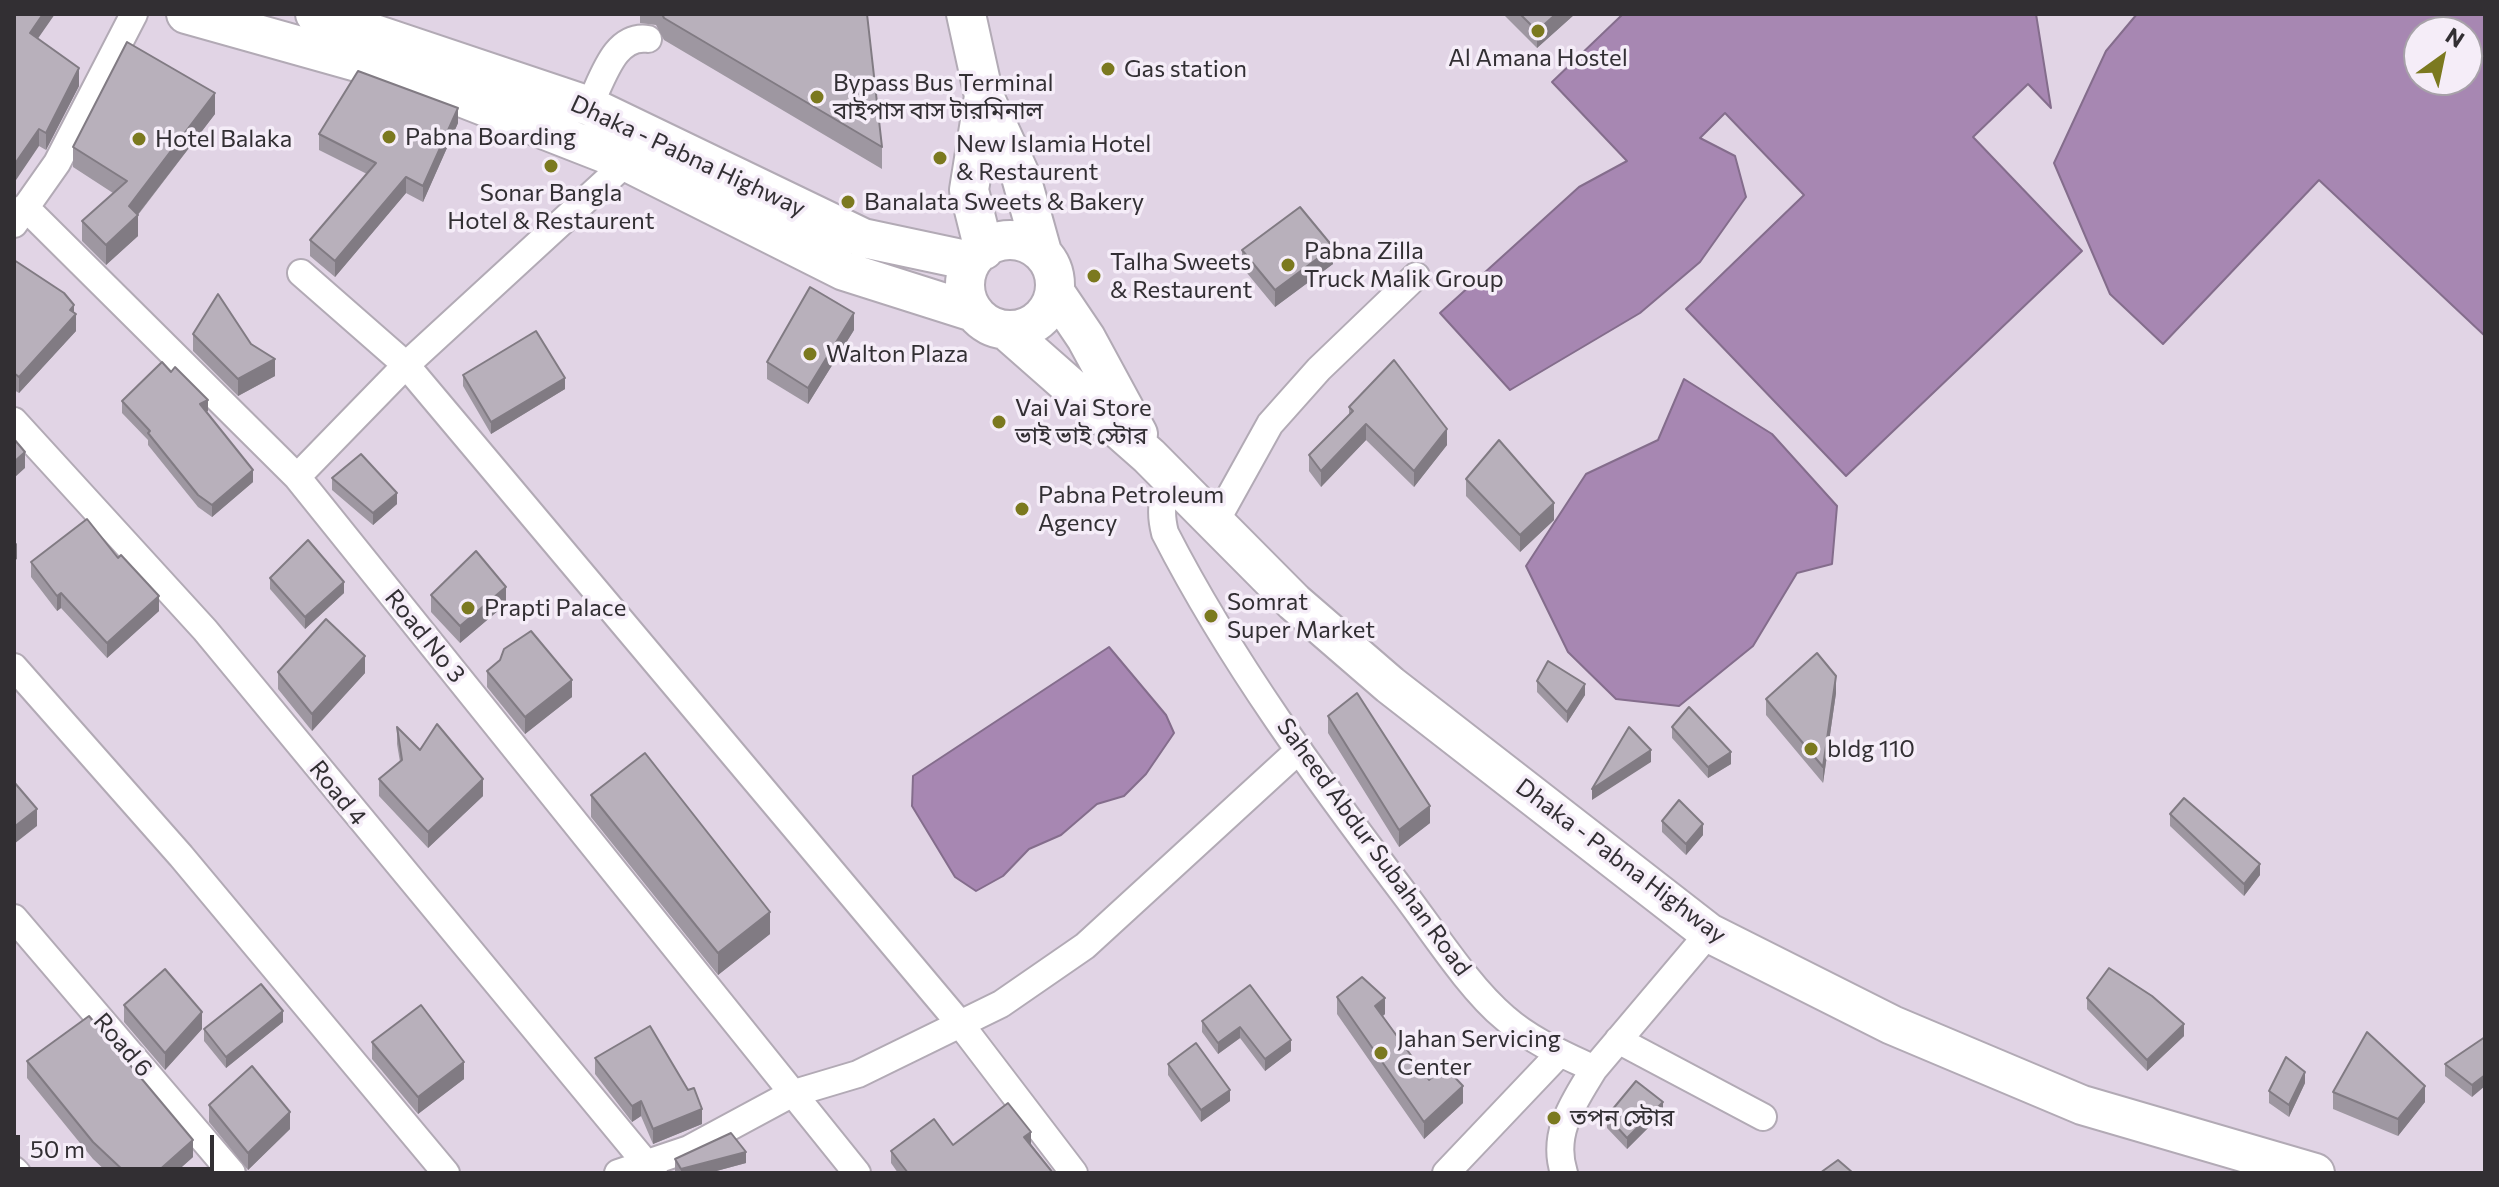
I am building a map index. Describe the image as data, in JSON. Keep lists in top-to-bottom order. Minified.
{"streets":{"highway":["Dhaka - Pabna Highway"],"street":["Road No 3","Road 4","Saheed Abdur Subahan Road","Road 6"]},"crossings":[["Dhaka - Pabna Highway","Saheed Abdur Subahan Road"]],"places":["Al Amana Hostel","Gas station","Bypass Bus Terminal বাইপাস বাস টারমিনাল","Pabna Boarding","Hotel Balaka","New Islamia Hotel & Restaurent","Sonar Bangla Hotel & Restaurent","Banalata Sweets & Bakery","Pabna Zilla Truck Malik Group","Talha Sweets & Restaurent","Walton Plaza","Vai Vai Store ভাই ভাই স্টোর","Pabna Petroleum Agency","Prapti Palace","Somrat Super Market","bldg 110","Jahan Servicing Center","তপন স্টোর"],"scale_bar":"50 m","north":"top right"}
